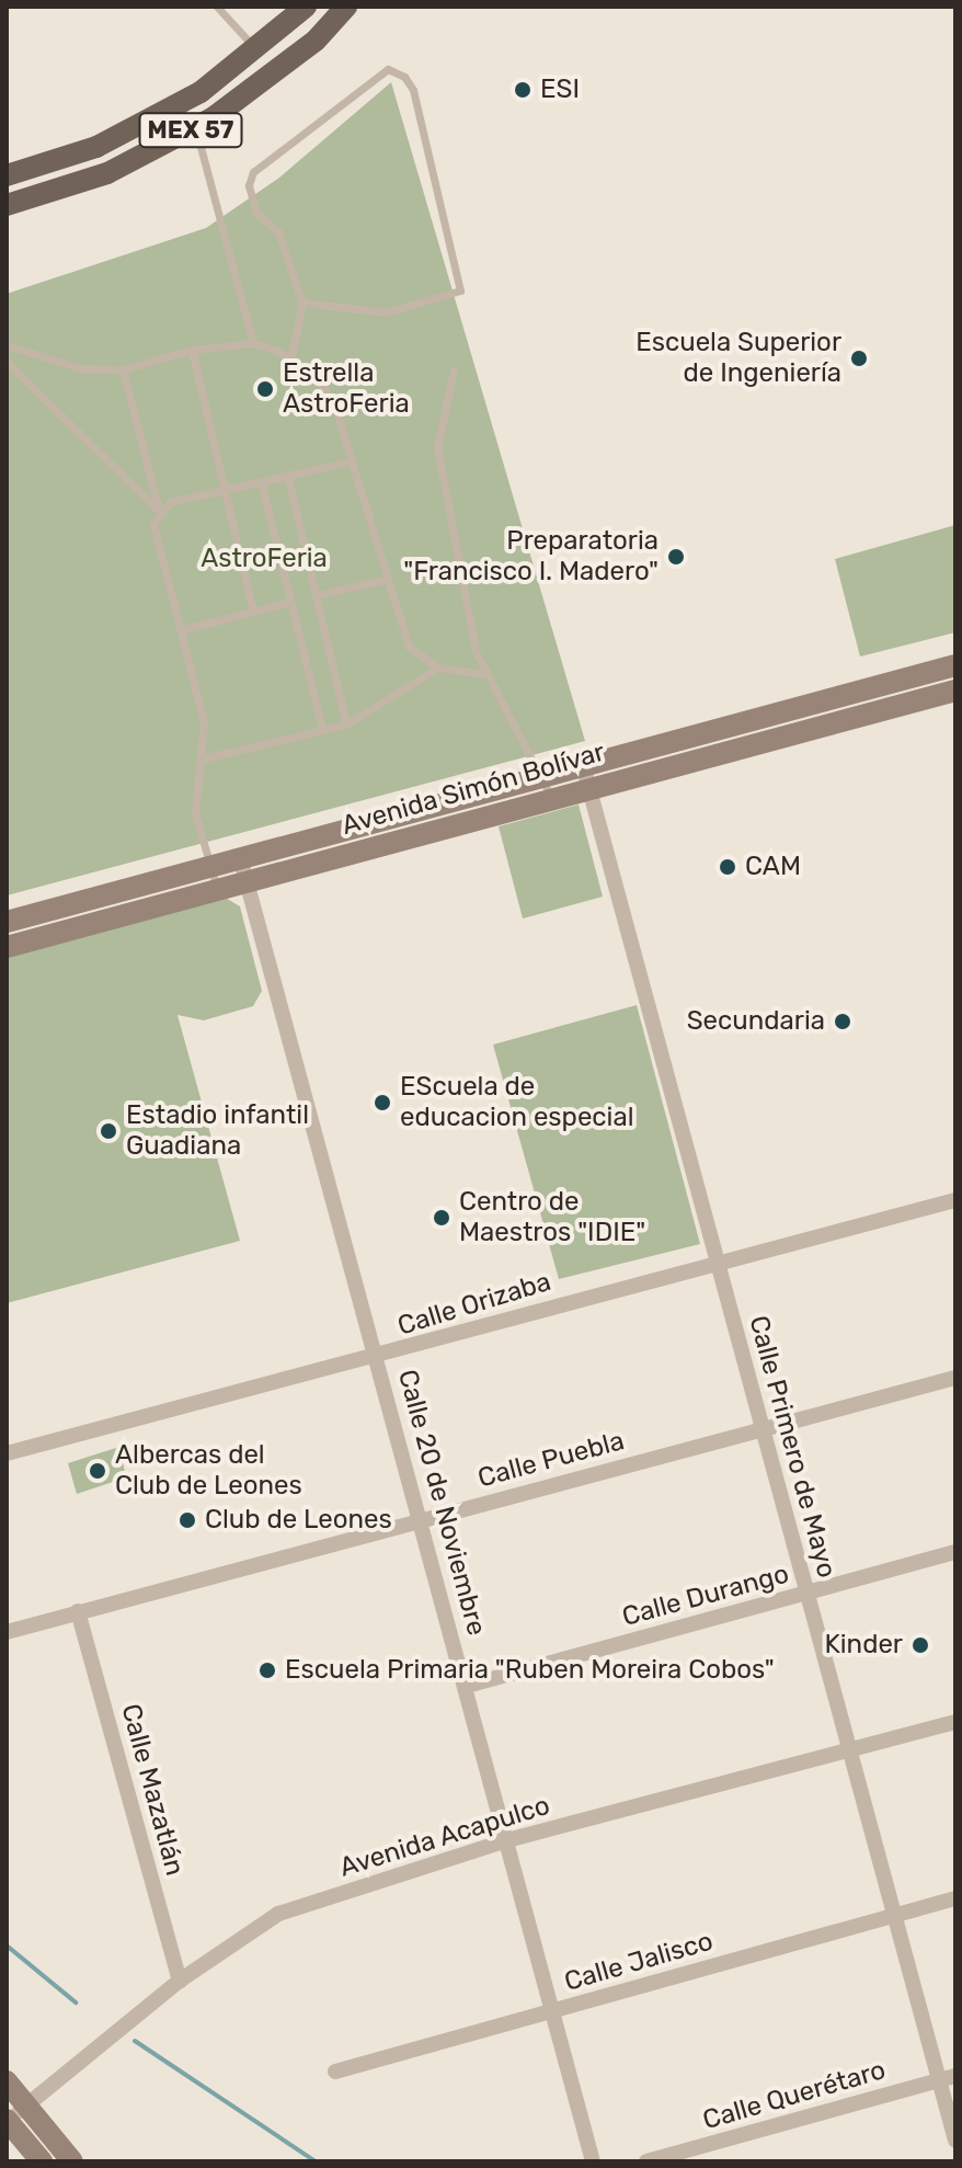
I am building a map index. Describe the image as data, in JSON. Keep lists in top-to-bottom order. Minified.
{"streets":{"main road":["MEX 57"],"street":["Avenida Simón Bolívar","Calle Orizaba","Calle Primero de Mayo","Calle Puebla","Calle 20 de Noviembre","Calle Durango","Calle Mazatlán","Avenida Acapulco","Calle Jalisco","Calle Querétaro"]},"crossings":[["Avenida Simón Bolívar","Calle Primero de Mayo"],["Avenida Simón Bolívar","Calle 20 de Noviembre"],["Calle Orizaba","Calle Primero de Mayo"],["Calle Orizaba","Calle 20 de Noviembre"],["Calle Primero de Mayo","Calle Puebla"],["Calle Primero de Mayo","Calle Durango"],["Calle Primero de Mayo","Avenida Acapulco"],["Calle Primero de Mayo","Calle Jalisco"],["Calle Primero de Mayo","Calle Querétaro"],["Calle Puebla","Calle 20 de Noviembre"],["Calle Puebla","Calle Mazatlán"],["Calle 20 de Noviembre","Calle Durango"],["Calle 20 de Noviembre","Avenida Acapulco"],["Calle 20 de Noviembre","Calle Jalisco"],["Calle Mazatlán","Avenida Acapulco"]],"parks":["AstroFeria"],"places":["ESI","Escuela Superior de Ingeniería","Estrella AstroFeria","Preparatoria \"Francisco I. Madero\"","CAM","Secundaria","EScuela de educacion especial","Estadio infantil Guadiana","Centro de Maestros \"IDIE\"","Albercas del Club de Leones","Club de Leones","Kinder","Escuela Primaria \"Ruben Moreira Cobos\""]}
